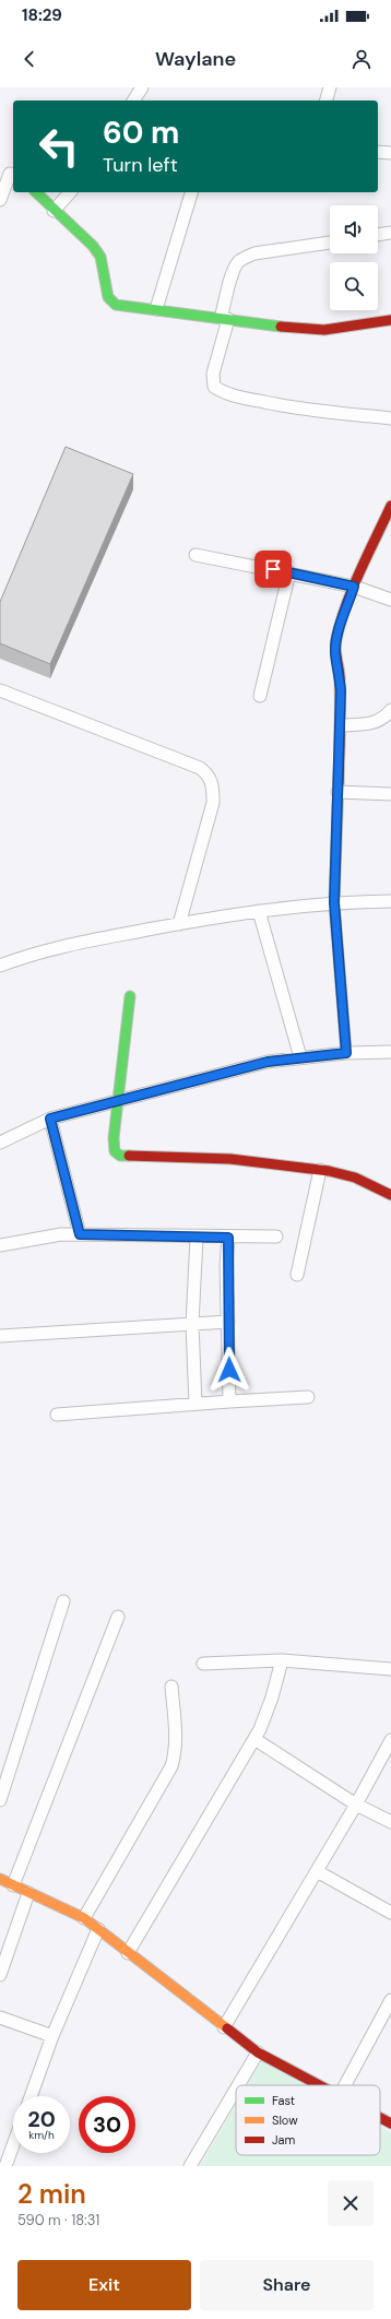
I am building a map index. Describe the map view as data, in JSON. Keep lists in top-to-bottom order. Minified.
{"legend":["Fast","Slow","Jam"],"page":{"status":"18:29","header":"Waylane","turn":["60 m","Turn left"],"speed":"20 km/h","limit":"30","heading":["2 min","590 m · 18:31"],"buttons":["Exit","Share"]}}
